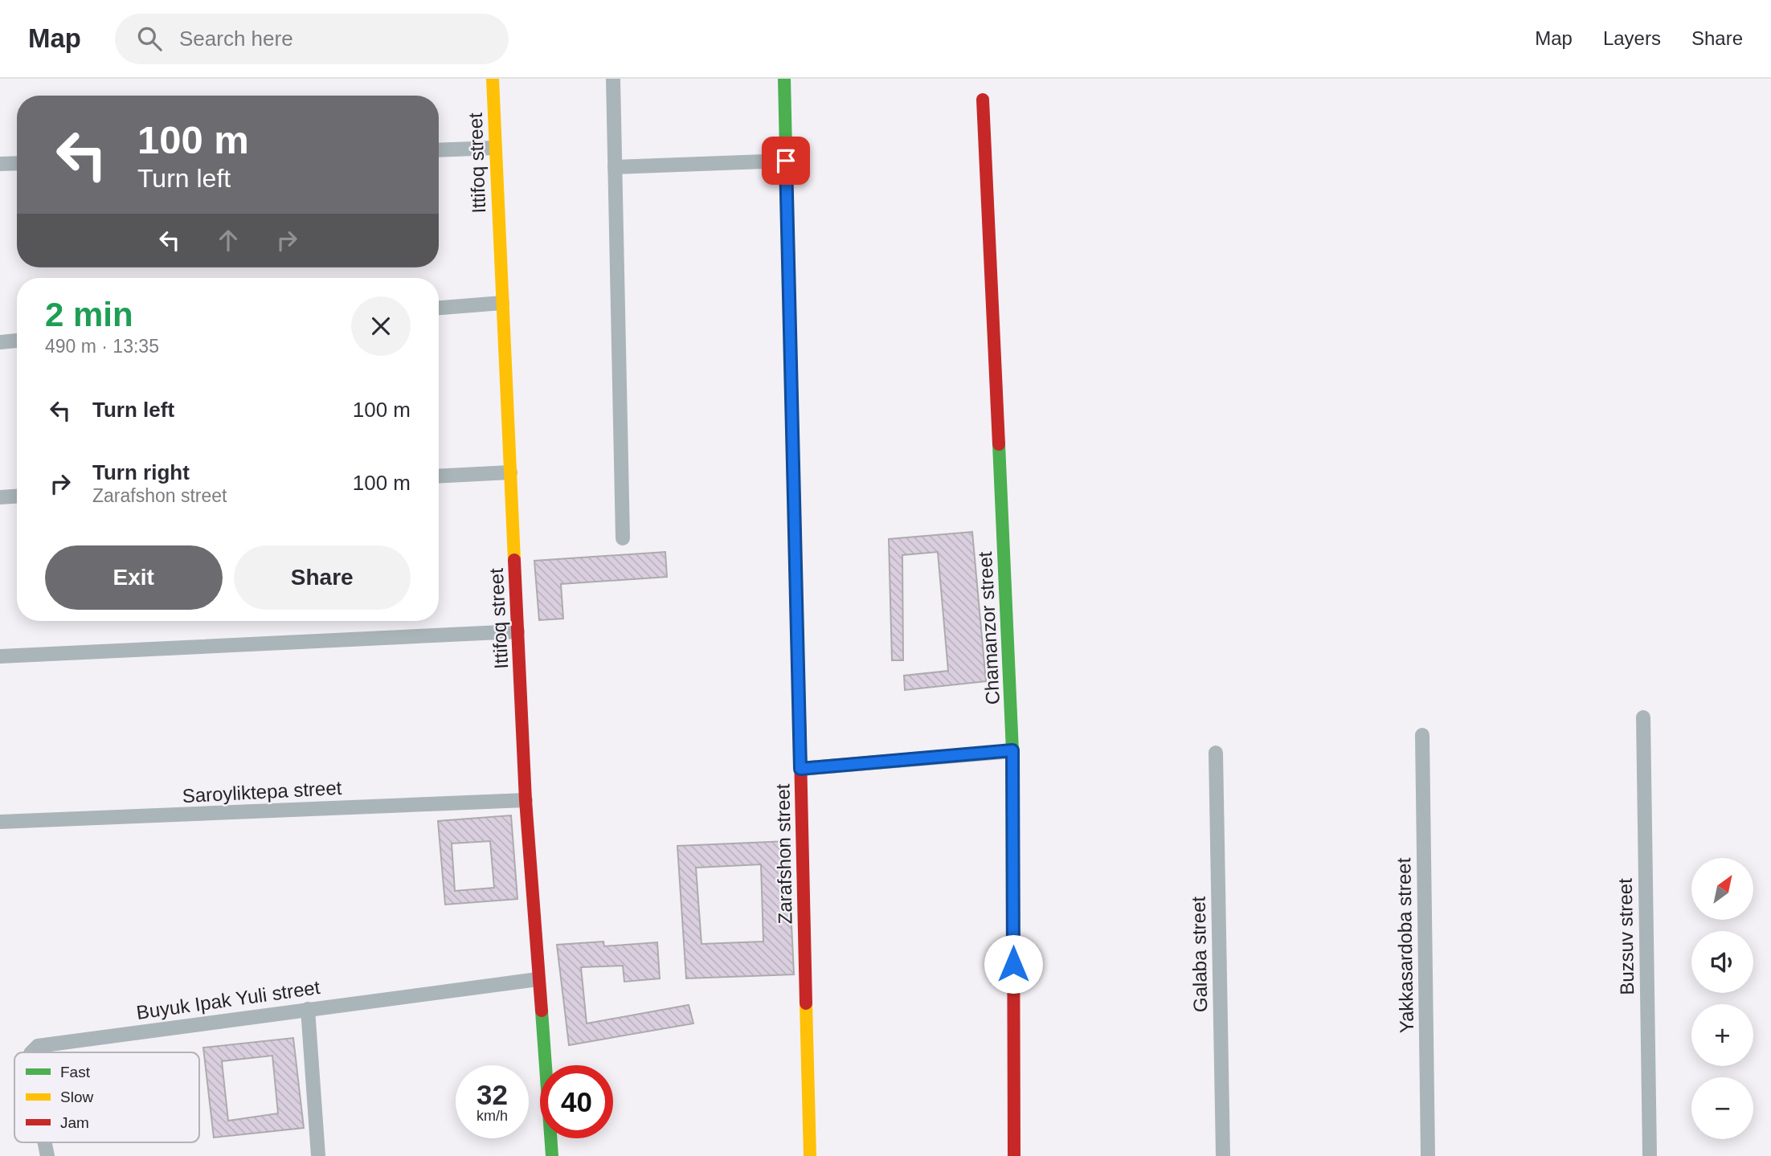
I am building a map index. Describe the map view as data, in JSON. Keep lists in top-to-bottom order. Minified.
{"streets":{"street":["Ittifoq street","Chamanzor street","Saroyliktepa street","Zarafshon street","Buzsuv street","Yakkasardoba street","Galaba street","Buyuk Ipak Yuli street"]},"crossings":[["Ittifoq street","Saroyliktepa street"],["Ittifoq street","Buyuk Ipak Yuli street"]],"legend":["Fast","Slow","Jam"],"north":"top right","page":{"header":"Map","search":"Search here","nav":["Map","Layers","Share"],"turn":["100 m","Turn left"],"heading":["2 min","490 m · 13:35"],"list":[{"name":"Turn left","value":"100 m"},{"name":"Turn right","note":"Zarafshon street","value":"100 m"}],"buttons":["Exit","Share"],"map_buttons":["+","−"],"speed":"32 km/h","limit":"40"}}
